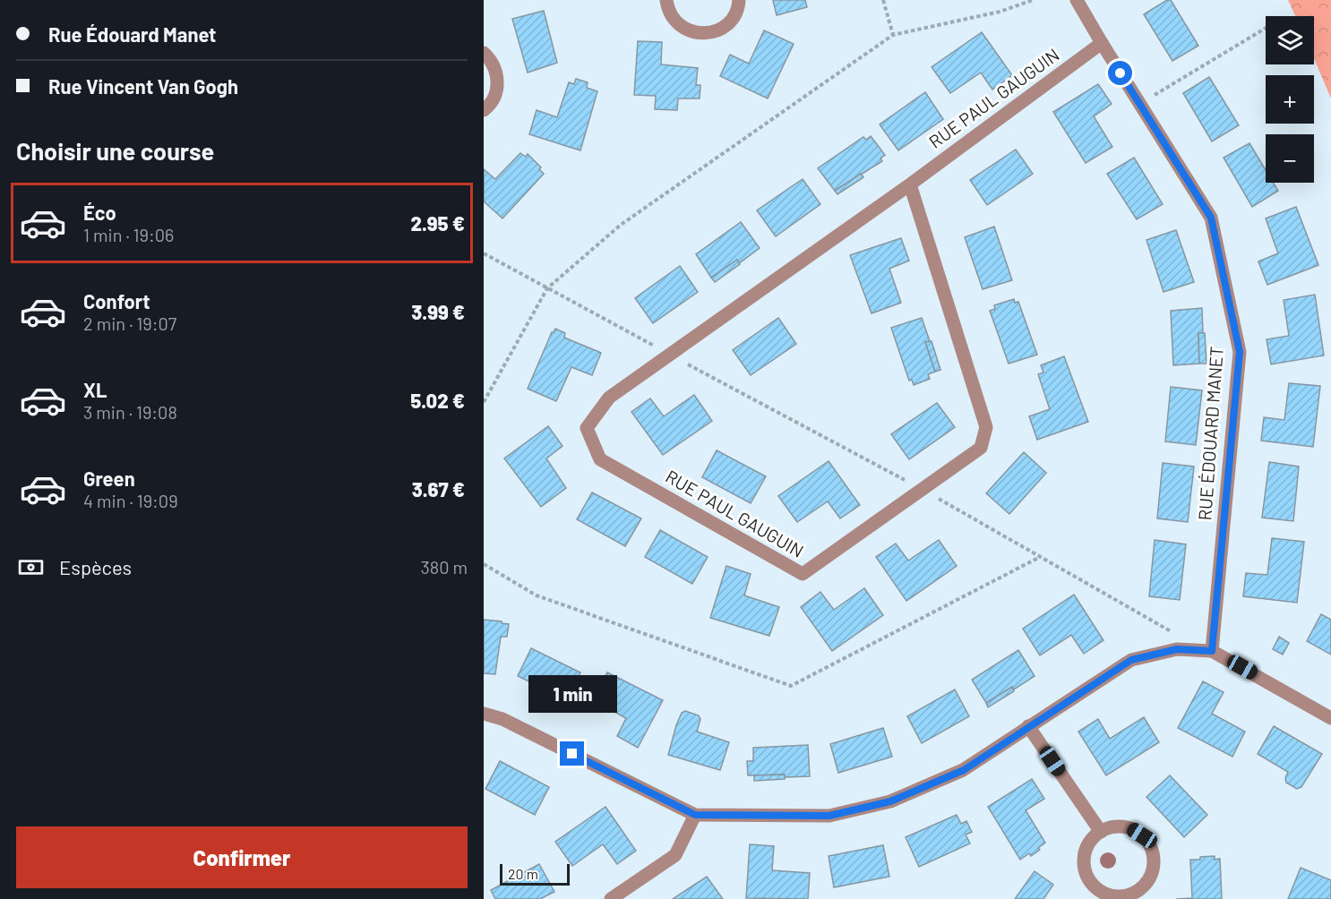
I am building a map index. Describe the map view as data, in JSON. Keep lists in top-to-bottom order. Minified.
{"streets":{"street":["RUE PAUL GAUGUIN","RUE ÉDOUARD MANET"]},"crossings":[["RUE PAUL GAUGUIN","RUE ÉDOUARD MANET"]],"scale_bar":"20 m","page":{"banner":["Rue Édouard Manet","Rue Vincent Van Gogh"],"map_buttons":["+","−"],"heading":"Choisir une course","list":[{"name":"Éco","note":"1 min · 19:06","value":"2.95 €"},{"name":"Confort","note":"2 min · 19:07","value":"3.99 €"},{"name":"XL","note":"3 min · 19:08","value":"5.02 €"},{"name":"Green","note":"4 min · 19:09","value":"3.67 €"}],"pay":["Espèces","380 m"],"bubble":"1 min","buttons":"Confirmer","scale":"20 m"}}
